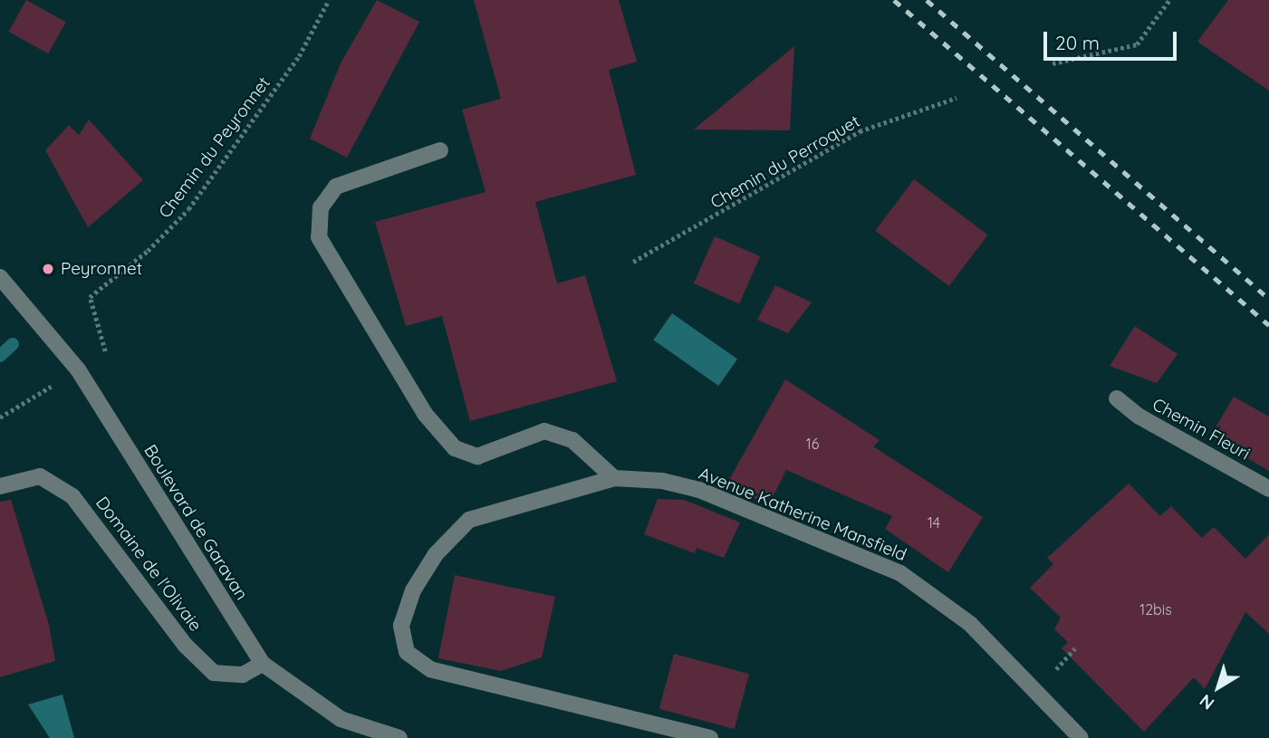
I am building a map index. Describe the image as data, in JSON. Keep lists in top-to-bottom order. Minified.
{"streets":{"street":["Chemin Fleuri","Avenue Katherine Mansfield","Boulevard de Garavan","Domaine de l'Olivaie"],"path":["Chemin du Peyronnet","Chemin du Perroquet"]},"crossings":[["Chemin du Peyronnet","Boulevard de Garavan"],["Boulevard de Garavan","Domaine de l'Olivaie"]],"places":["Peyronnet"],"house_numbers":["16","14","12bis"],"scale_bar":"20 m","north":"bottom left"}
